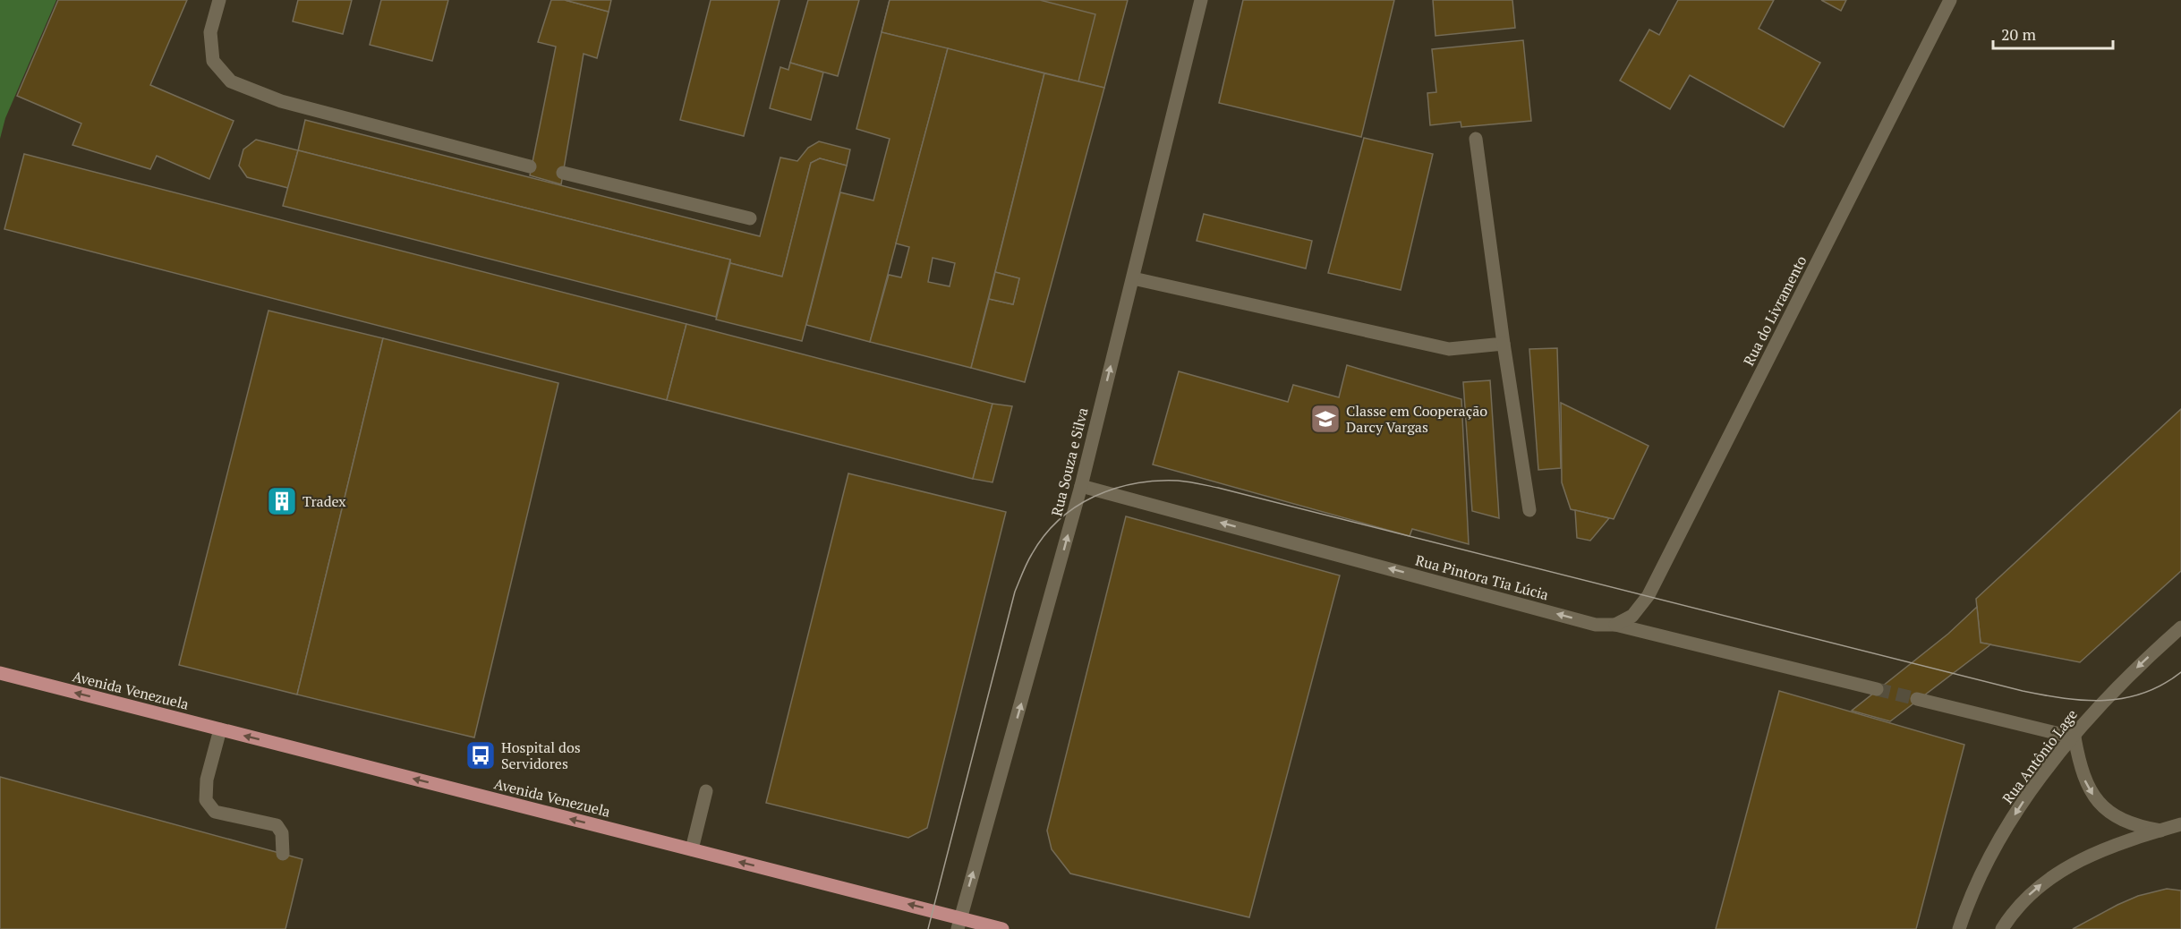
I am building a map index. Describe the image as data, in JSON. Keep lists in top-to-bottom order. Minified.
{"streets":{"main road":["Avenida Venezuela"],"street":["Rua do Livramento","Rua Souza e Silva","Rua Pintora Tia Lúcia","Rua Antônio Lage"]},"crossings":[["Rua do Livramento","Rua Pintora Tia Lúcia"],["Rua Souza e Silva","Rua Pintora Tia Lúcia"],["Rua Souza e Silva","Avenida Venezuela"]],"one_way":["Rua Souza e Silva","Rua Pintora Tia Lúcia","Avenida Venezuela"],"places":{"school or university":["Classe em Cooperação Darcy Vargas"],"building":["Tradex"],"bus stop":["Hospital dos Servidores"]},"scale_bar":"20 m"}
